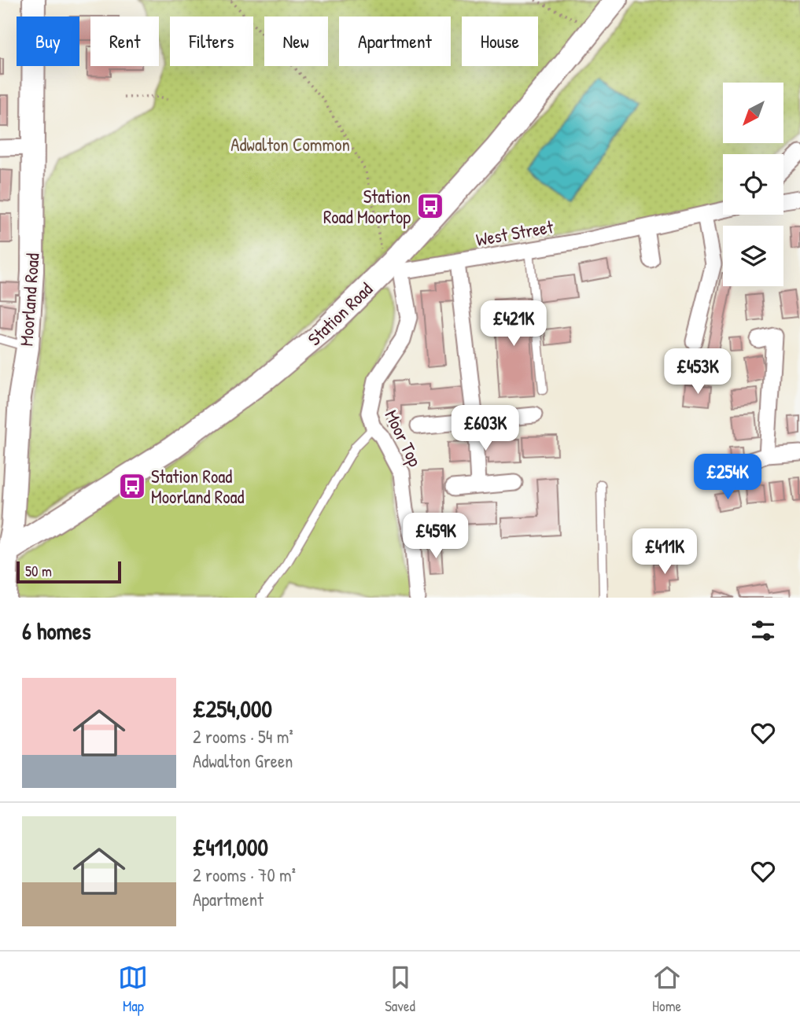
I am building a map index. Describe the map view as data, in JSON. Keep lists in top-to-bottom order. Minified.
{"streets":{"main road":["Moorland Road","Station Road"],"street":["West Street","Moor Top"]},"crossings":[["West Street","Station Road"],["West Street","Moor Top"],["Moorland Road","Station Road"],["Station Road","Moor Top"]],"parks":["Adwalton Common"],"places":{"bus stop":["Station Road Moortop","Station Road Moorland Road"]},"scale_bar":"50 m","north":"bottom left","page":{"chip":["Buy","Rent","Filters","New","Apartment","House"],"price":["£421K","£453K","£603K","£254K","£459K","£411K"],"scale":"50 m","heading":"6 homes","list":[{"name":"£254,000","note":"2 rooms · 54 m² · Adwalton Green"},{"name":"£411,000","note":"2 rooms · 70 m² · Apartment"}],"tabs":["Map","Saved","Home"]}}
